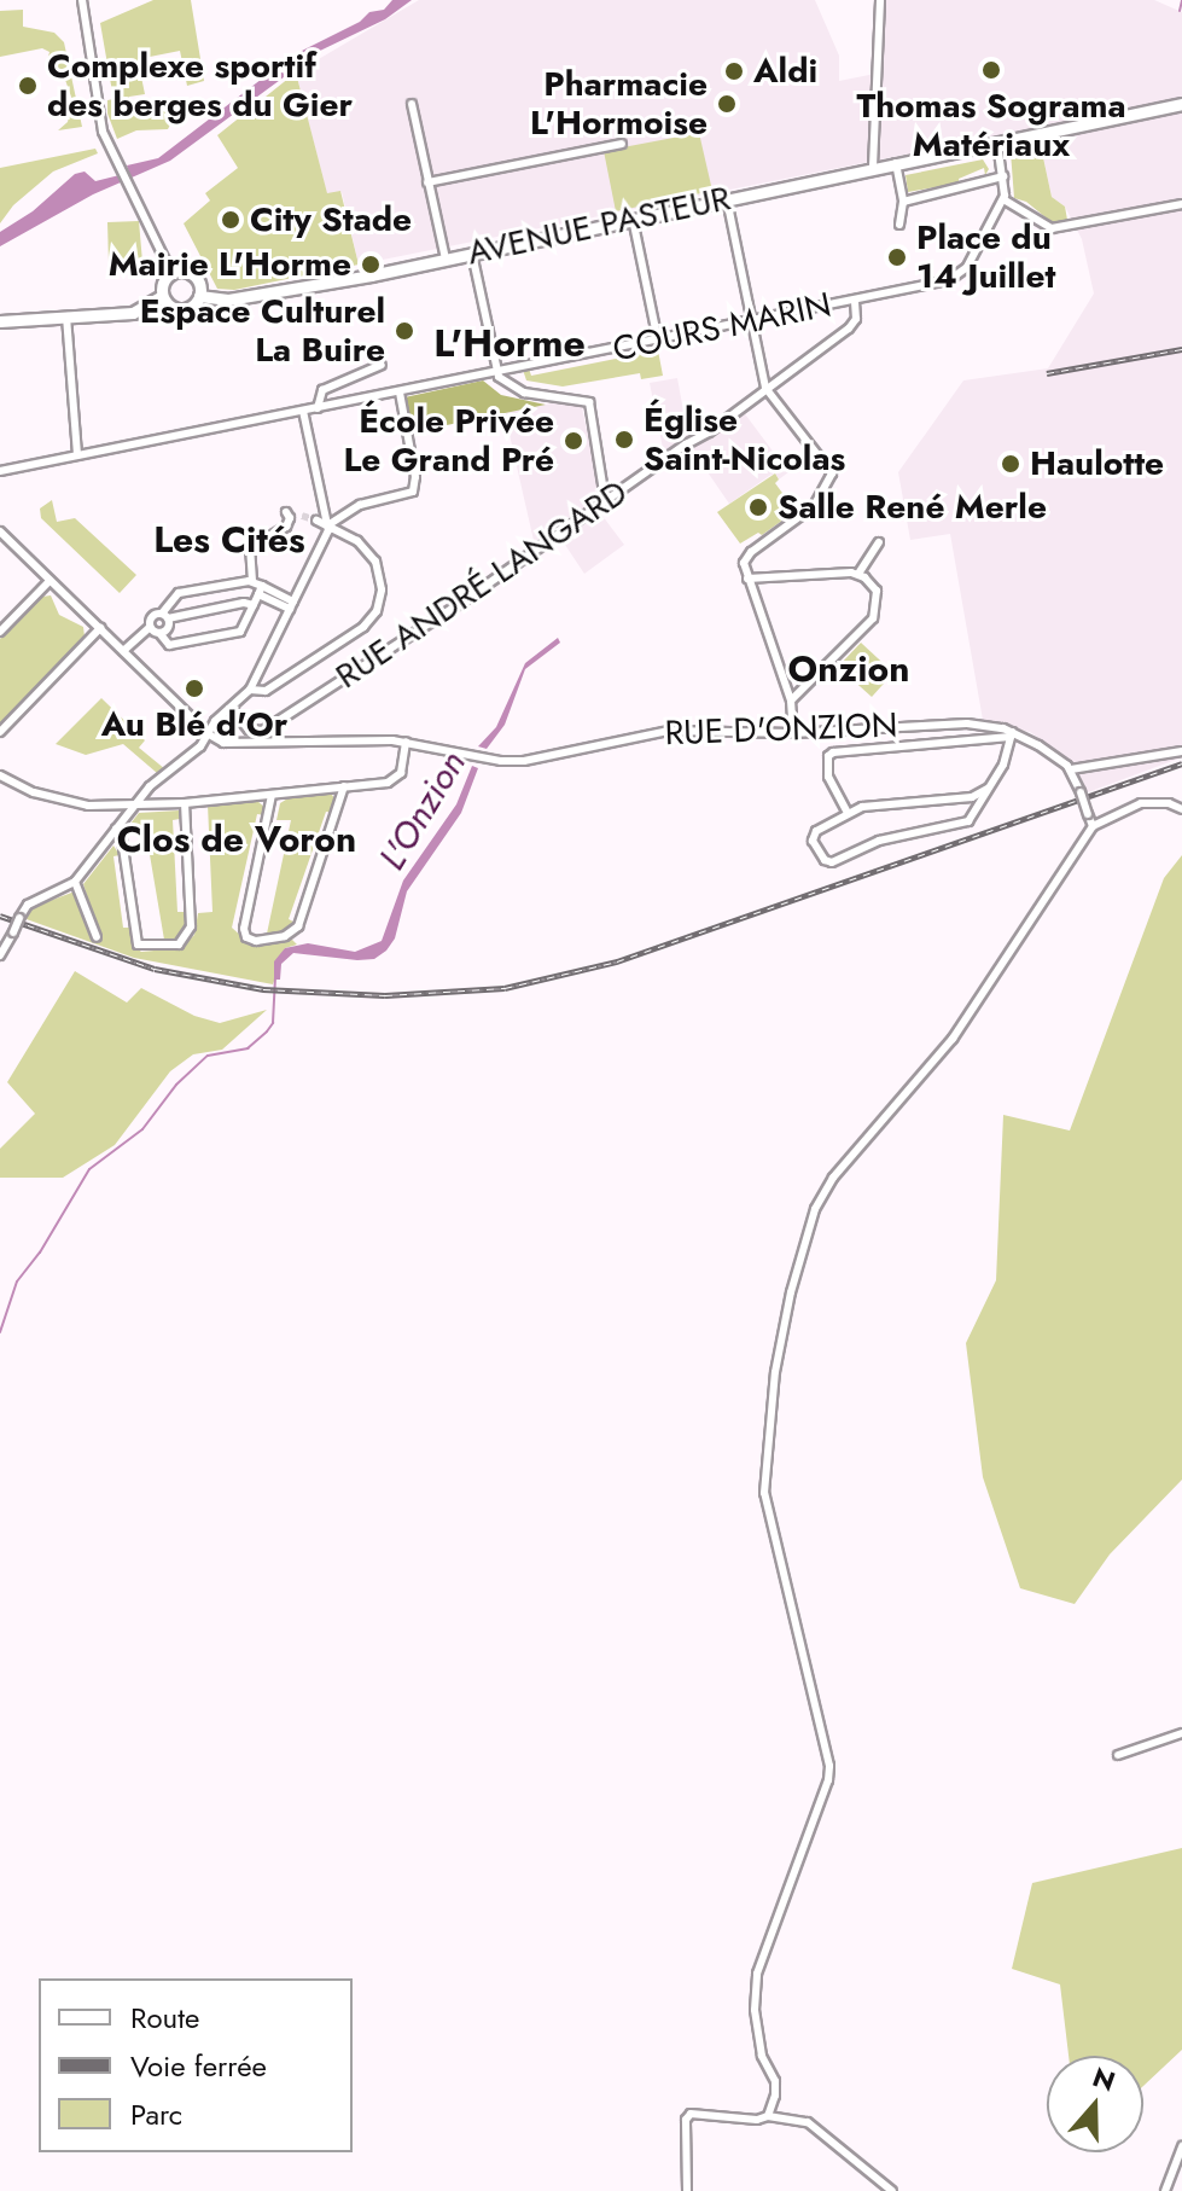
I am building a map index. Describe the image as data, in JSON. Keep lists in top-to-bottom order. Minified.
{"streets":{"main road":["AVENUE PASTEUR"],"street":["COURS MARIN","RUE ANDRÉ LANGARD","RUE D'ONZION"]},"crossings":[["AVENUE PASTEUR","COURS MARIN"],["COURS MARIN","RUE ANDRÉ LANGARD"]],"districts":["L'Horme","Les Cités","Onzion","Clos de Voron"],"water":["L'Onzion"],"places":["Thomas Sograma Matériaux","Aldi","Complexe sportif des berges du Gier","Pharmacie L'Hormoise","City Stade","Place du 14 Juillet","Mairie L'Horme","Espace Culturel La Buire","Église Saint-Nicolas","École Privée Le Grand Pré","Haulotte","Salle René Merle","Au Blé d'Or"],"legend":["Route","Voie ferrée","Parc"],"north":"top"}
